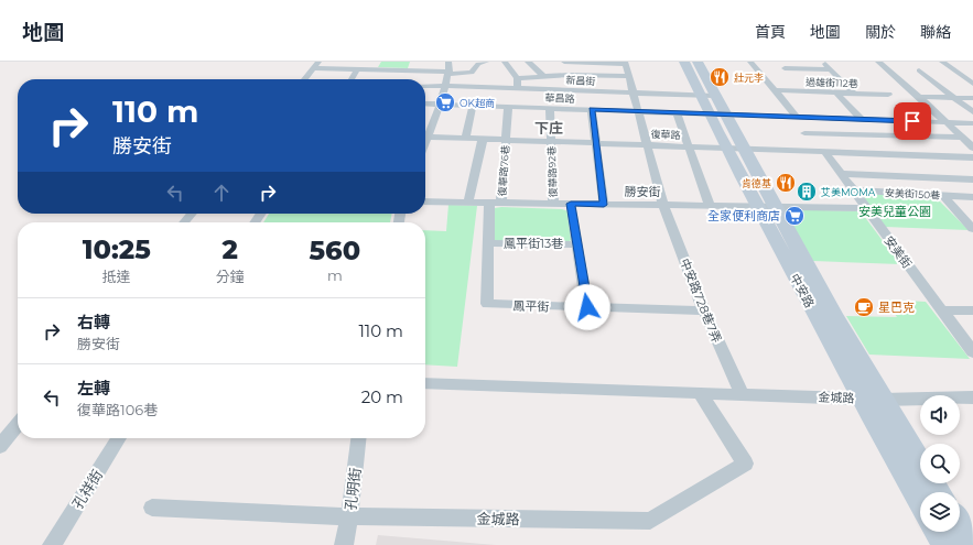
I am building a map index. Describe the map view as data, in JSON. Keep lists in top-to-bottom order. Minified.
{"streets":{"street":["新昌街","過雄街112巷","華昌路","復華路","復華路76巷","復華路92巷","勝安街","安美街150巷","鳳平街13巷","安美街","中安路","中安路728巷7弄","鳳平街","金城路","孔祥街","孔明街"]},"crossings":[["新昌街","華昌路"],["新昌街","中安路"],["新昌街","中安路728巷7弄"],["華昌路","復華路76巷"],["華昌路","復華路92巷"],["華昌路","中安路"],["華昌路","中安路728巷7弄"],["復華路","復華路76巷"],["復華路","復華路92巷"],["復華路","安美街"],["復華路","中安路"],["復華路","中安路728巷7弄"],["復華路76巷","勝安街"],["復華路76巷","鳳平街"],["復華路92巷","勝安街"],["勝安街","安美街"],["勝安街","中安路"],["勝安街","中安路728巷7弄"],["勝安街","鳳平街"],["安美街150巷","安美街"],["鳳平街13巷","鳳平街"],["中安路","金城路"],["中安路728巷7弄","鳳平街"],["中安路728巷7弄","金城路"],["金城路","孔明街"]],"districts":["下庄"],"parks":["安美兒童公園"],"places":{"restaurant":["壯元李","肯德基"],"supermarket":["OK超商","全家便利商店"],"building":["艾美MOMA"],"cafe":["星巴克"]},"page":{"header":"地圖","nav":["首頁","地圖","關於","聯絡"],"turn":["110 m","勝安街"],"eta":["10:25","抵達","2","分鐘","560","m"],"list":[{"name":"右轉","note":"勝安街","value":"110 m"},{"name":"左轉","note":"復華路106巷","value":"20 m"}]}}
